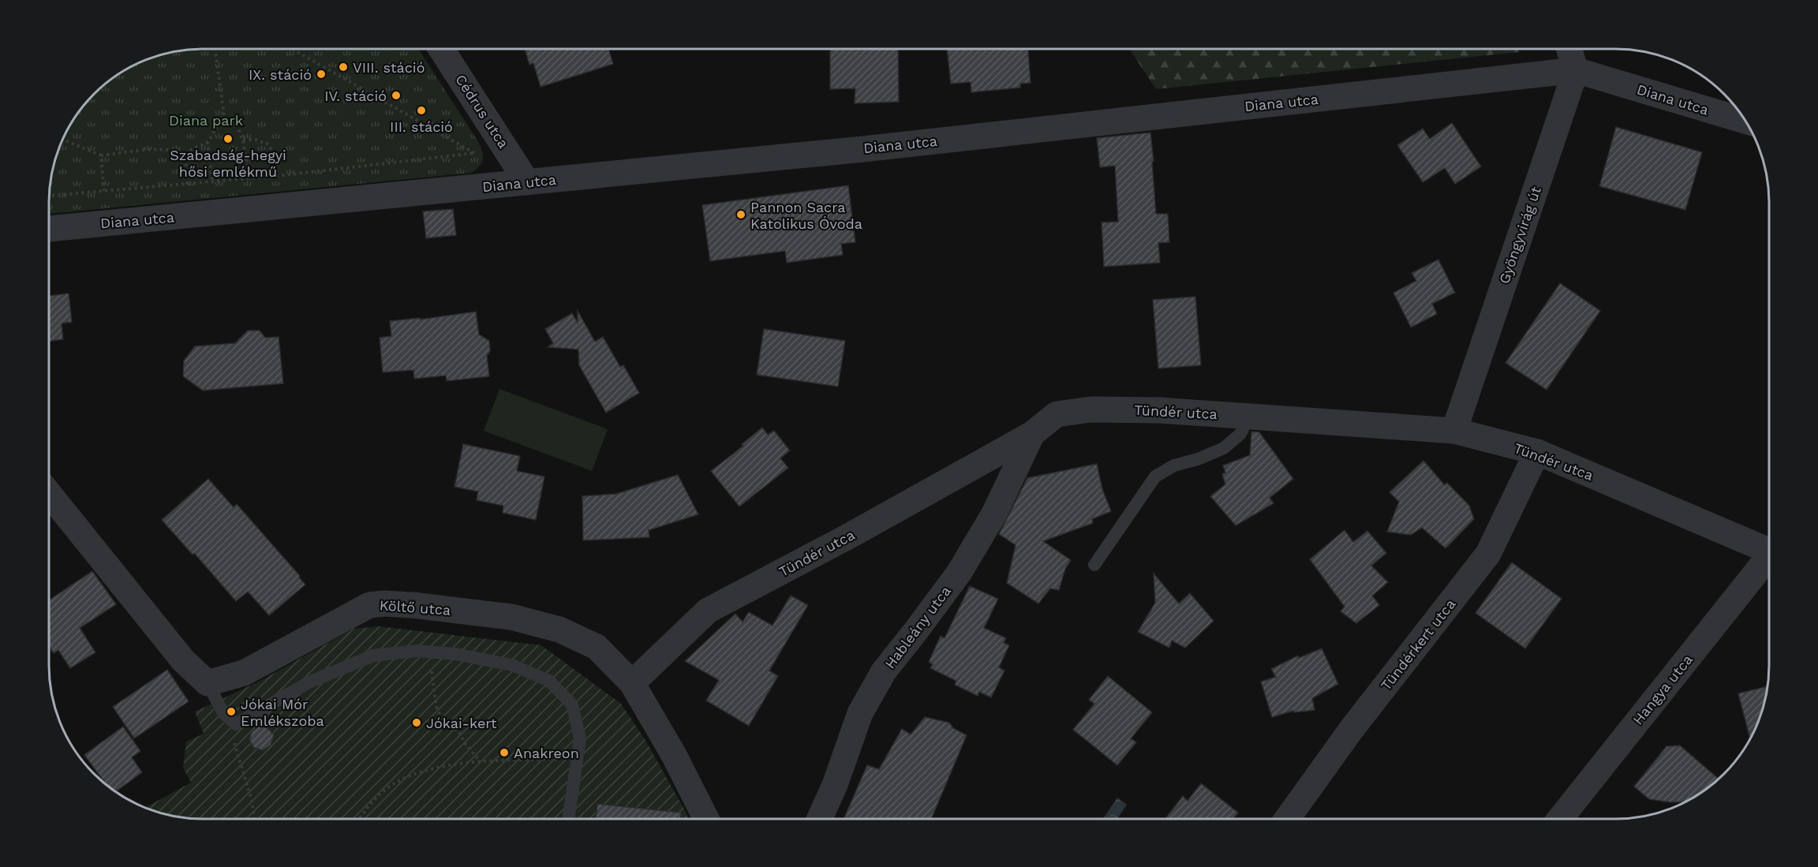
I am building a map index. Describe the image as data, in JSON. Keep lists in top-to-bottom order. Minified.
{"streets":{"street":["Diana utca","Cédrus utca","Gyöngyvirág út","Tündér utca","Költő utca","Hableány utca","Tündérkert utca","Hangya utca"]},"crossings":[["Diana utca","Cédrus utca"],["Diana utca","Gyöngyvirág út"],["Gyöngyvirág út","Tündér utca"],["Tündér utca","Költő utca"],["Tündér utca","Hableány utca"],["Tündér utca","Tündérkert utca"]],"parks":["Diana park"],"places":["VIII. stáció","IX. stáció","IV. stáció","III. stáció","Szabadság-hegyi hősi emlékmű","Pannon Sacra Katolikus Óvoda","Jókai Mór Emlékszoba","Jókai-kert","Anakreon"]}
